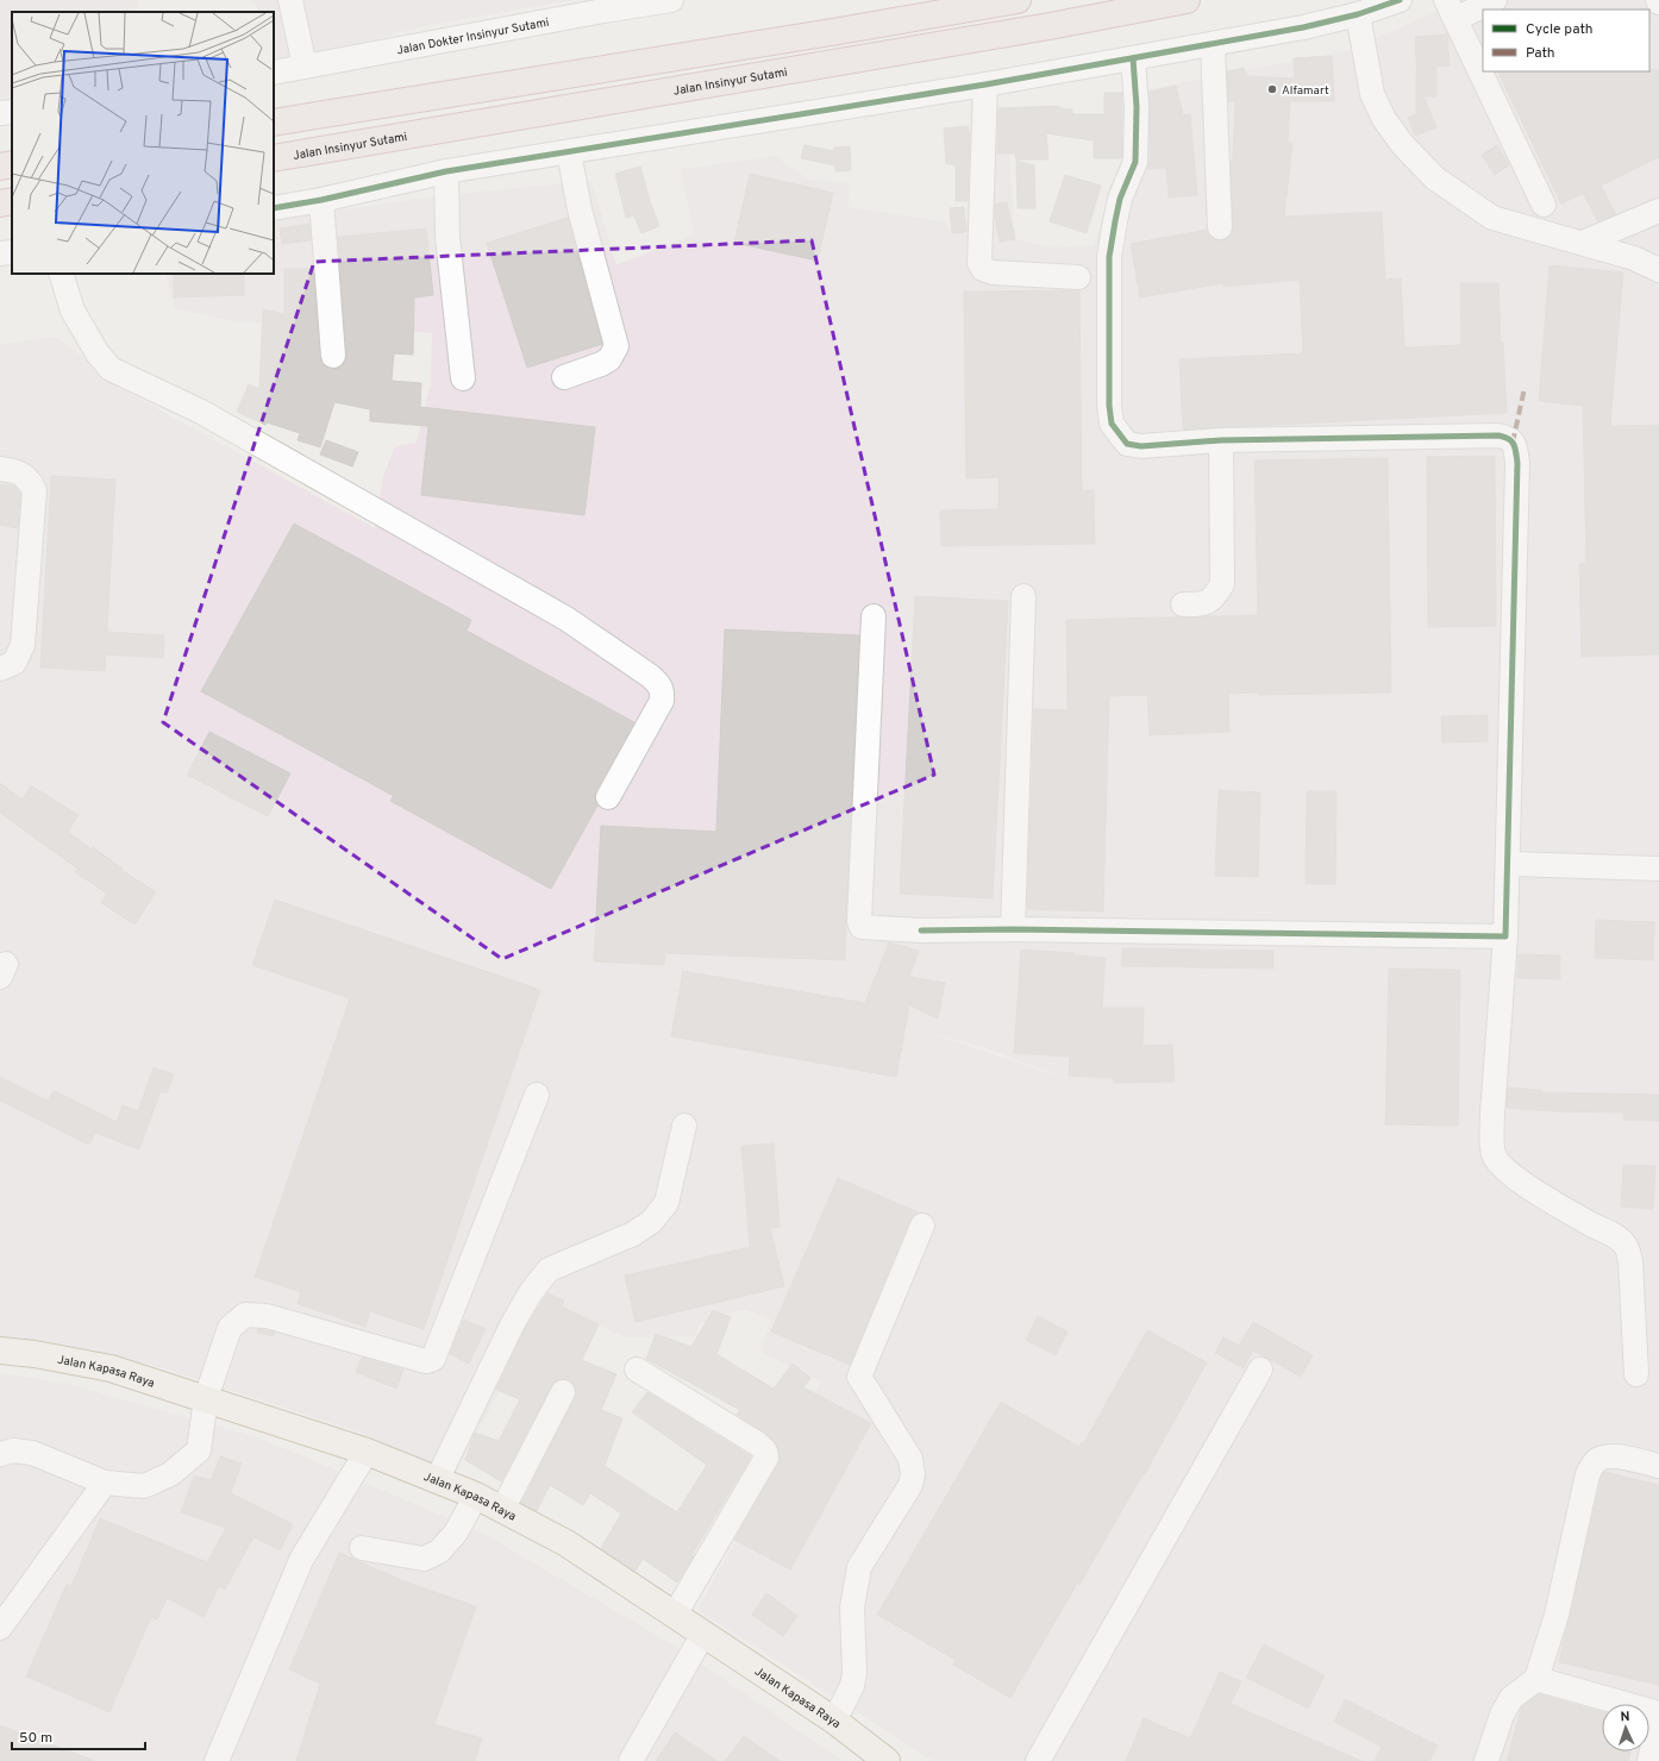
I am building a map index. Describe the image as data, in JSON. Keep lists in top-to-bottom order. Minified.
{"streets":{"highway":["Jalan Insinyur Sutami"],"main road":["Jalan Kapasa Raya"],"street":["Jalan Dokter Insinyur Sutami"]},"places":["Alfamart"],"legend":["Cycle path","Path"],"scale_bar":"50 m","north":"top"}
